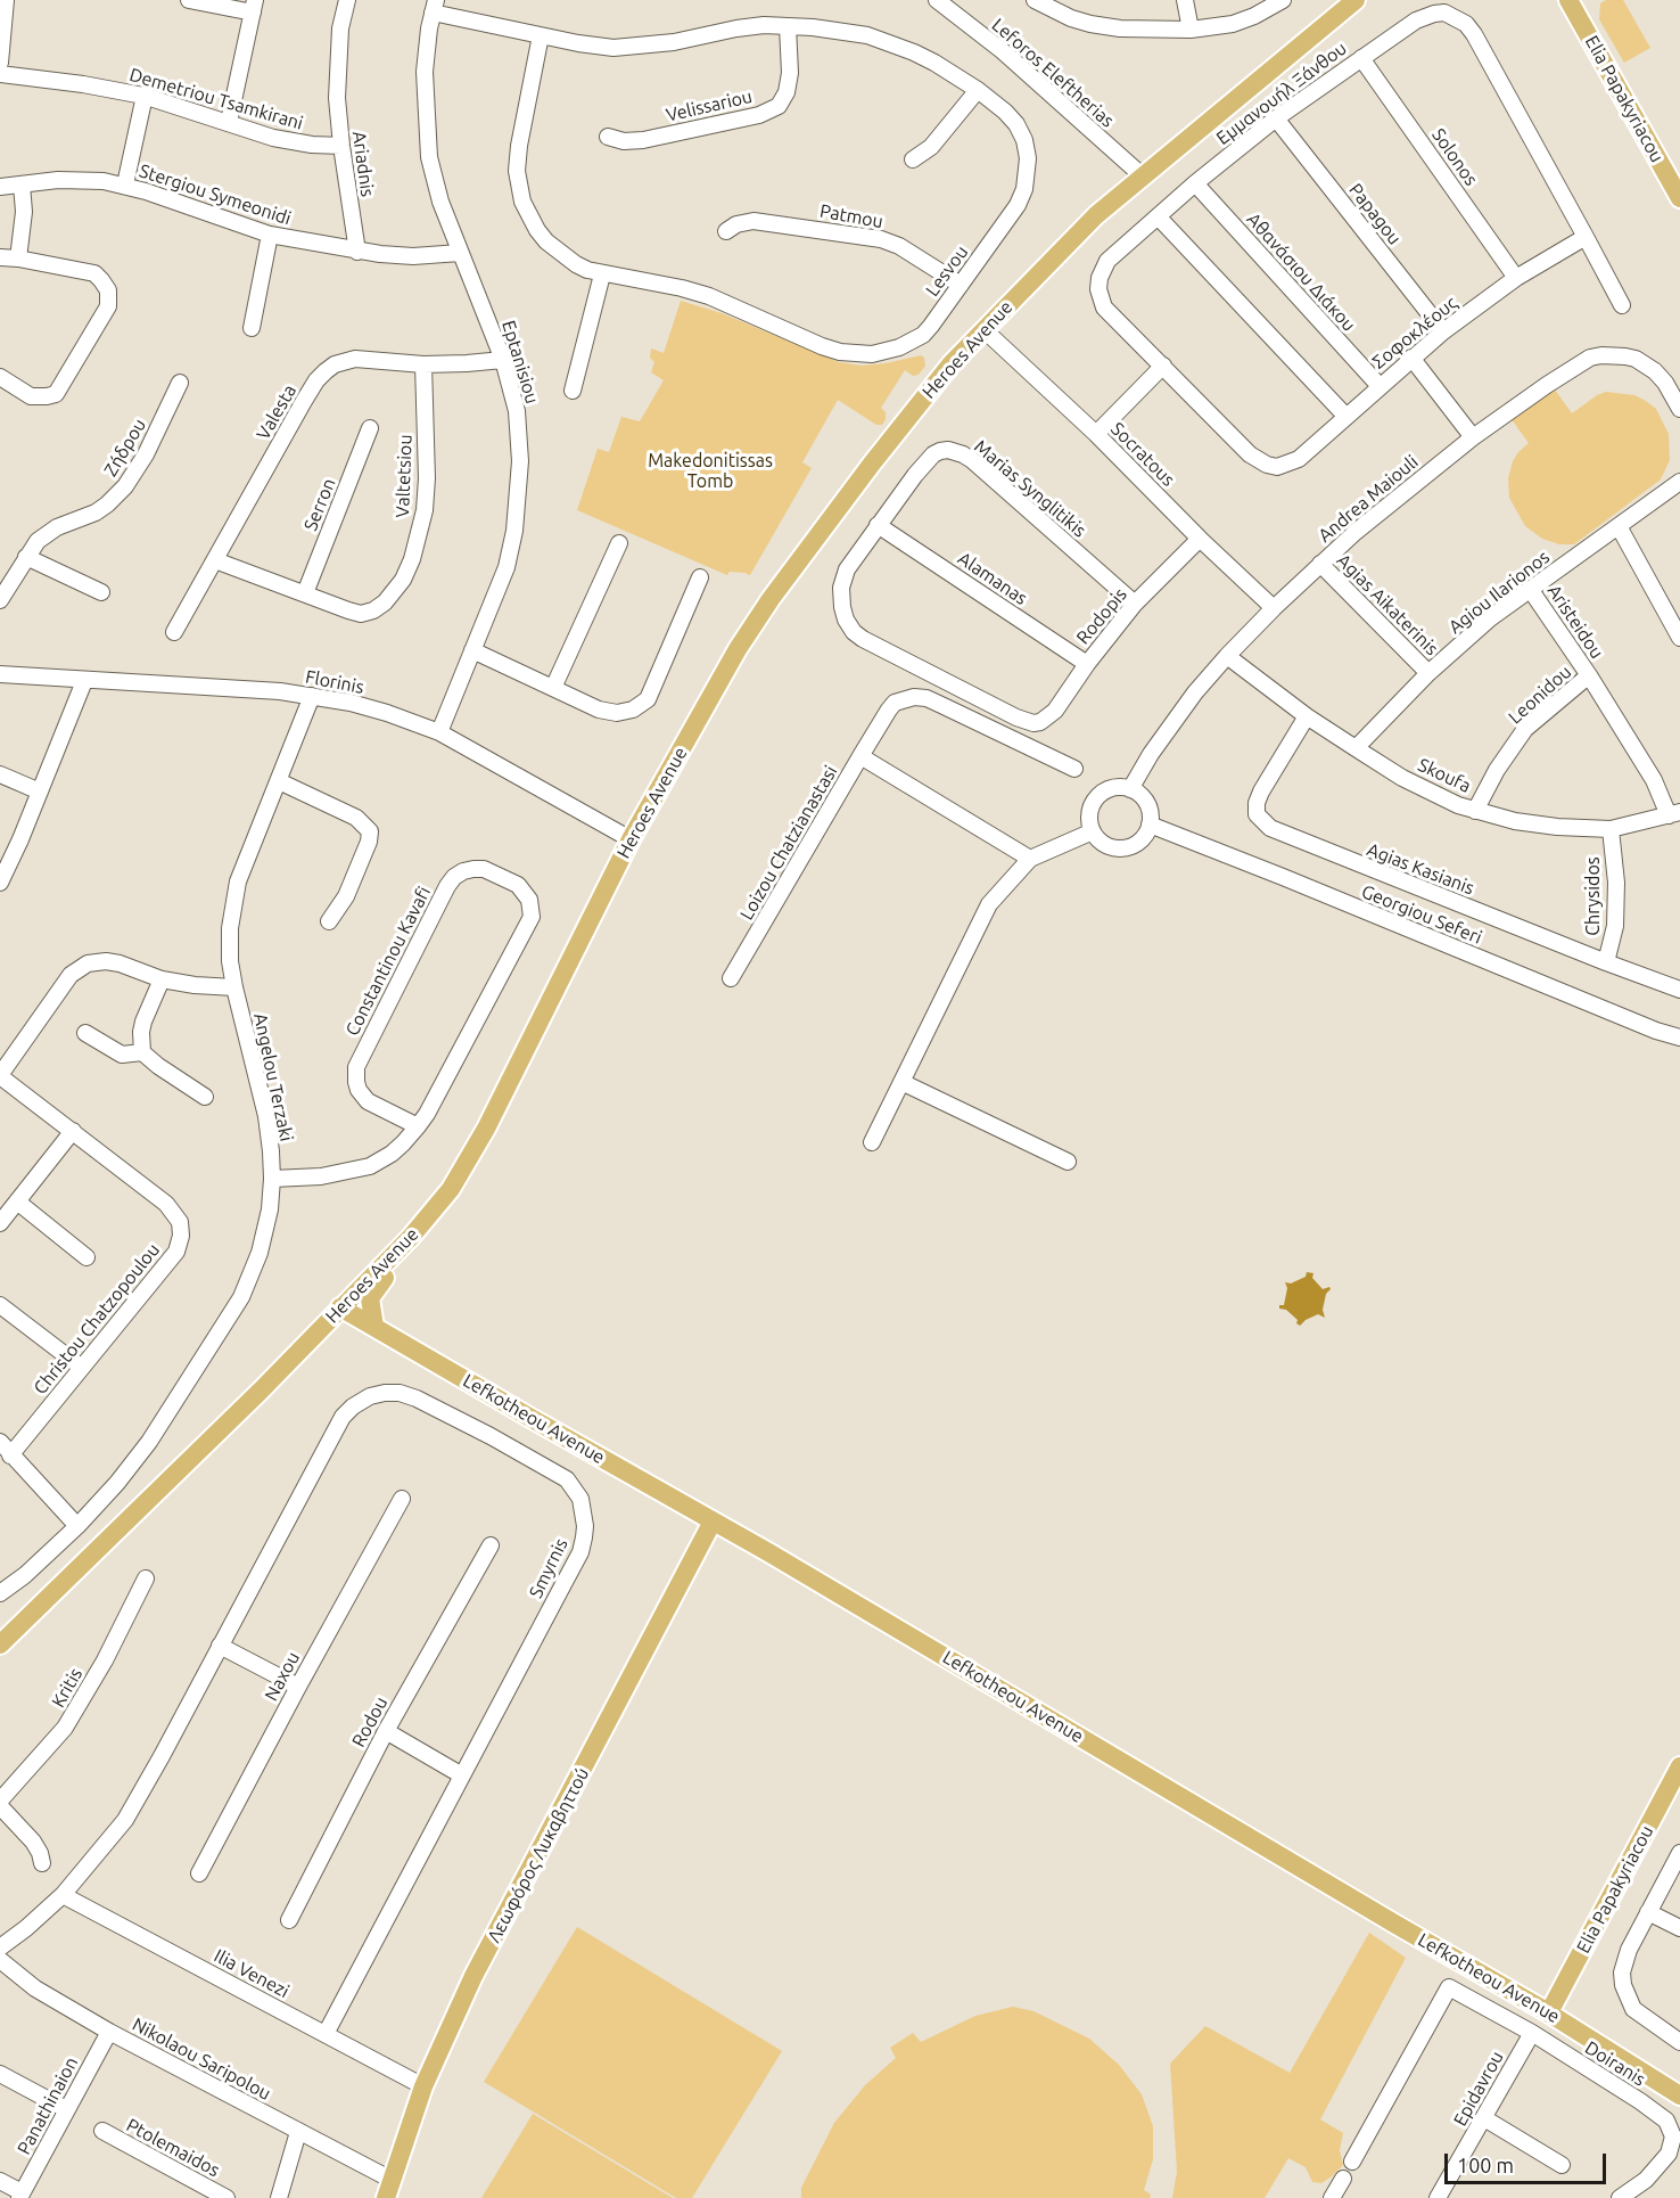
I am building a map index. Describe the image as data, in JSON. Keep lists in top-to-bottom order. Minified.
{"streets":{"main road":["Elia Papakyriacou","Heroes Avenue","Lefkotheou Avenue","Λεωφόρος Λυκαβηττού"],"street":["Leforos Eleftherias","Εμμανουήλ Ξάνθου","Demetriou Tsamkirani","Velissariou","Solonos","Ariadnis","Stergiou Symeonidi","Papagou","Patmou","Lesvou","Αθανάσιου Διάκου","Σοφοκλέους","Eptanisiou","Valesta","Ζήδρου","Socratous","Valtetsiou","Marias Synglitikis","Andrea Maiouli","Serron","Alamanas","Agiou Ilarionos","Agias Aikaterinis","Rodopis","Aristeidou","Florinis","Leonidou","Skoufa","Loizou Chatzianastasi","Agias Kasianis","Chrysidos","Georgiou Seferi","Constantinou Kavafi","Angelou Terzaki","Christou Chatzopoulou","Smyrnis","Naxou","Kritis","Rodou","Ilia Venezi","Nikolaou Saripolou","Doiranis","Epidavrou","Panathinaion","Ptolemaidos"]},"crossings":[["Leforos Eleftherias","Heroes Avenue"],["Εμμανουήλ Ξάνθου","Solonos"],["Εμμανουήλ Ξάνθου","Papagou"],["Εμμανουήλ Ξάνθου","Αθανάσιου Διάκου"],["Εμμανουήλ Ξάνθου","Σοφοκλέους"],["Demetriou Tsamkirani","Ariadnis"],["Elia Papakyriacou","Lefkotheou Avenue"],["Velissariou","Lesvou"],["Solonos","Σοφοκλέους"],["Ariadnis","Stergiou Symeonidi"],["Stergiou Symeonidi","Eptanisiou"],["Papagou","Σοφοκλέους"],["Patmou","Lesvou"],["Lesvou","Eptanisiou"],["Αθανάσιου Διάκου","Σοφοκλέους"],["Heroes Avenue","Socratous"],["Heroes Avenue","Florinis"],["Heroes Avenue","Lefkotheou Avenue"],["Eptanisiou","Valesta"],["Eptanisiou","Florinis"],["Valesta","Valtetsiou"],["Socratous","Andrea Maiouli"],["Socratous","Rodopis"],["Valtetsiou","Serron"],["Marias Synglitikis","Alamanas"],["Marias Synglitikis","Rodopis"],["Andrea Maiouli","Agias Aikaterinis"],["Andrea Maiouli","Skoufa"],["Andrea Maiouli","Georgiou Seferi"],["Alamanas","Rodopis"],["Agiou Ilarionos","Agias Aikaterinis"],["Agiou Ilarionos","Aristeidou"],["Agiou Ilarionos","Skoufa"],["Aristeidou","Leonidou"],["Florinis","Angelou Terzaki"],["Leonidou","Skoufa"],["Skoufa","Agias Kasianis"],["Skoufa","Chrysidos"],["Agias Kasianis","Chrysidos"],["Constantinou Kavafi","Angelou Terzaki"],["Lefkotheou Avenue","Λεωφόρος Λυκαβηττού"],["Smyrnis","Ilia Venezi"],["Λεωφόρος Λυκαβηττού","Ilia Venezi"],["Λεωφόρος Λυκαβηττού","Nikolaou Saripolou"],["Nikolaou Saripolou","Panathinaion"],["Doiranis","Epidavrou"]],"parks":["Makedonitissas Tomb"],"scale_bar":"100 m"}
